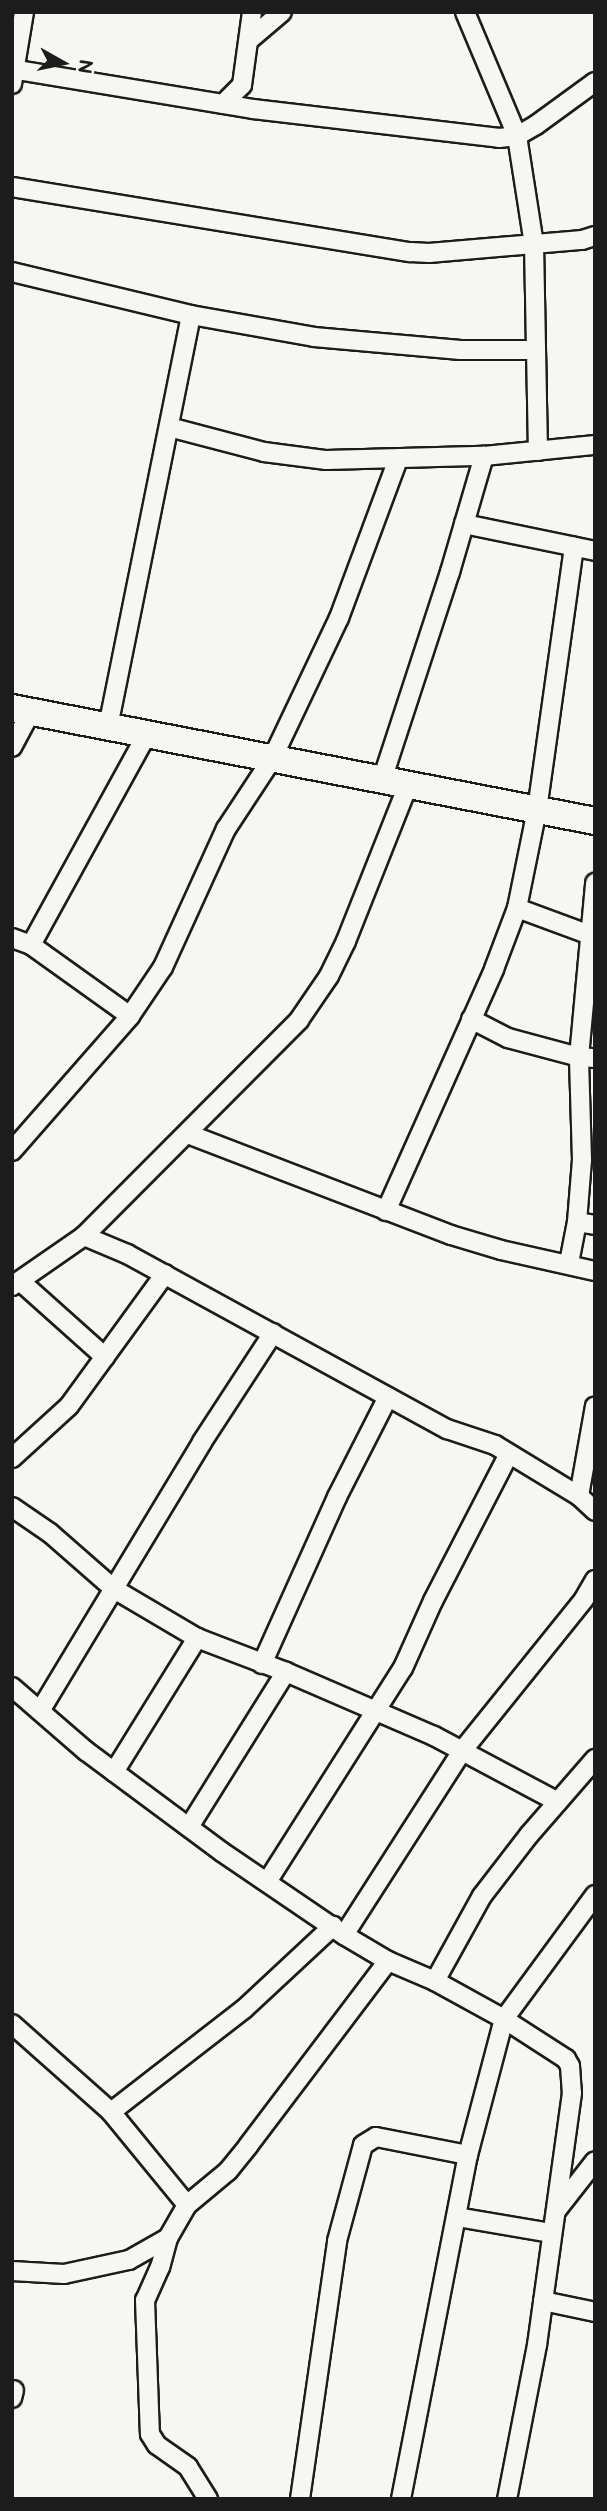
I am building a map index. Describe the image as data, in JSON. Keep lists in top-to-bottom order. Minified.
{"north":"right"}
